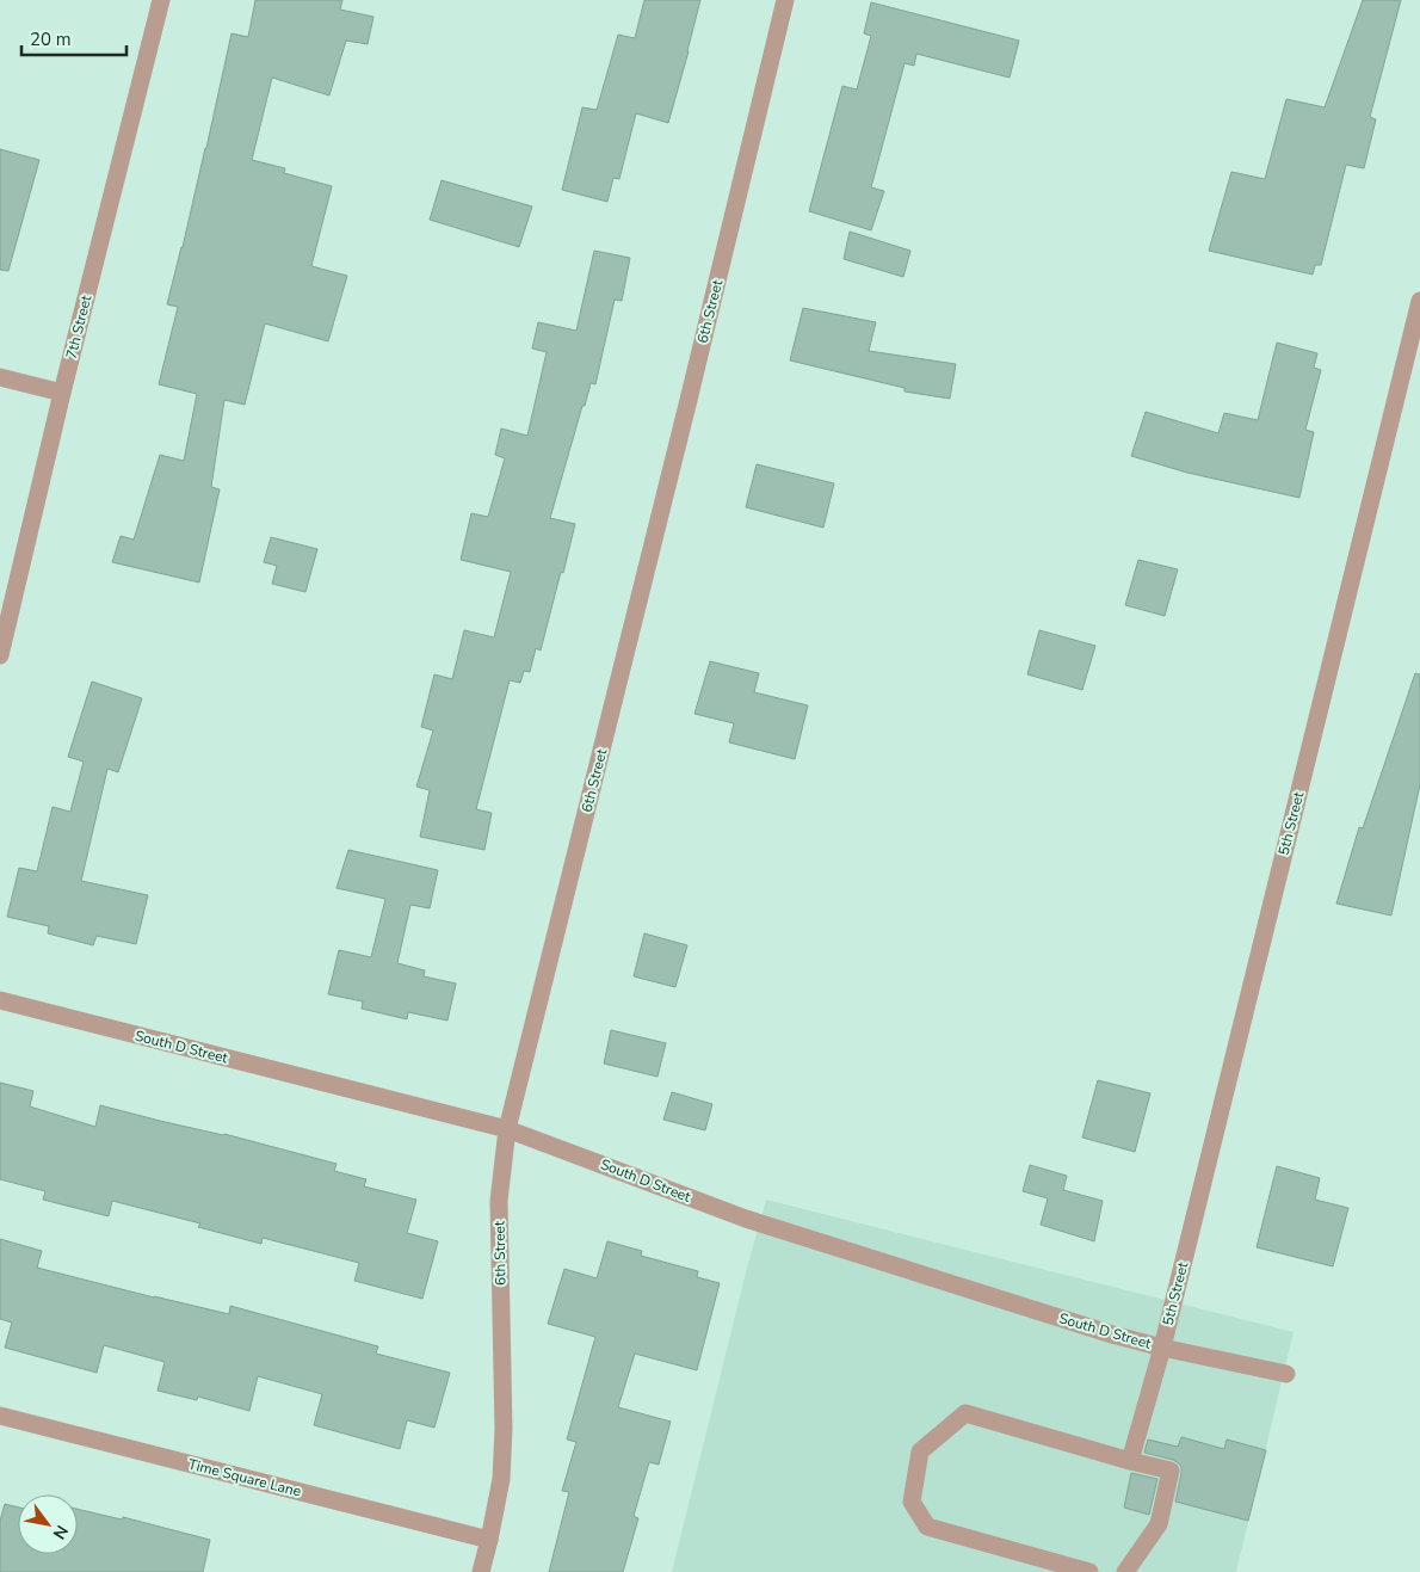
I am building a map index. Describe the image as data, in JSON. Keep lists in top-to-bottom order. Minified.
{"streets":{"street":["6th Street","7th Street","5th Street","South D Street","Time Square Lane"]},"crossings":[["6th Street","South D Street"],["6th Street","Time Square Lane"],["5th Street","South D Street"]],"scale_bar":"20 m","north":"bottom right"}
